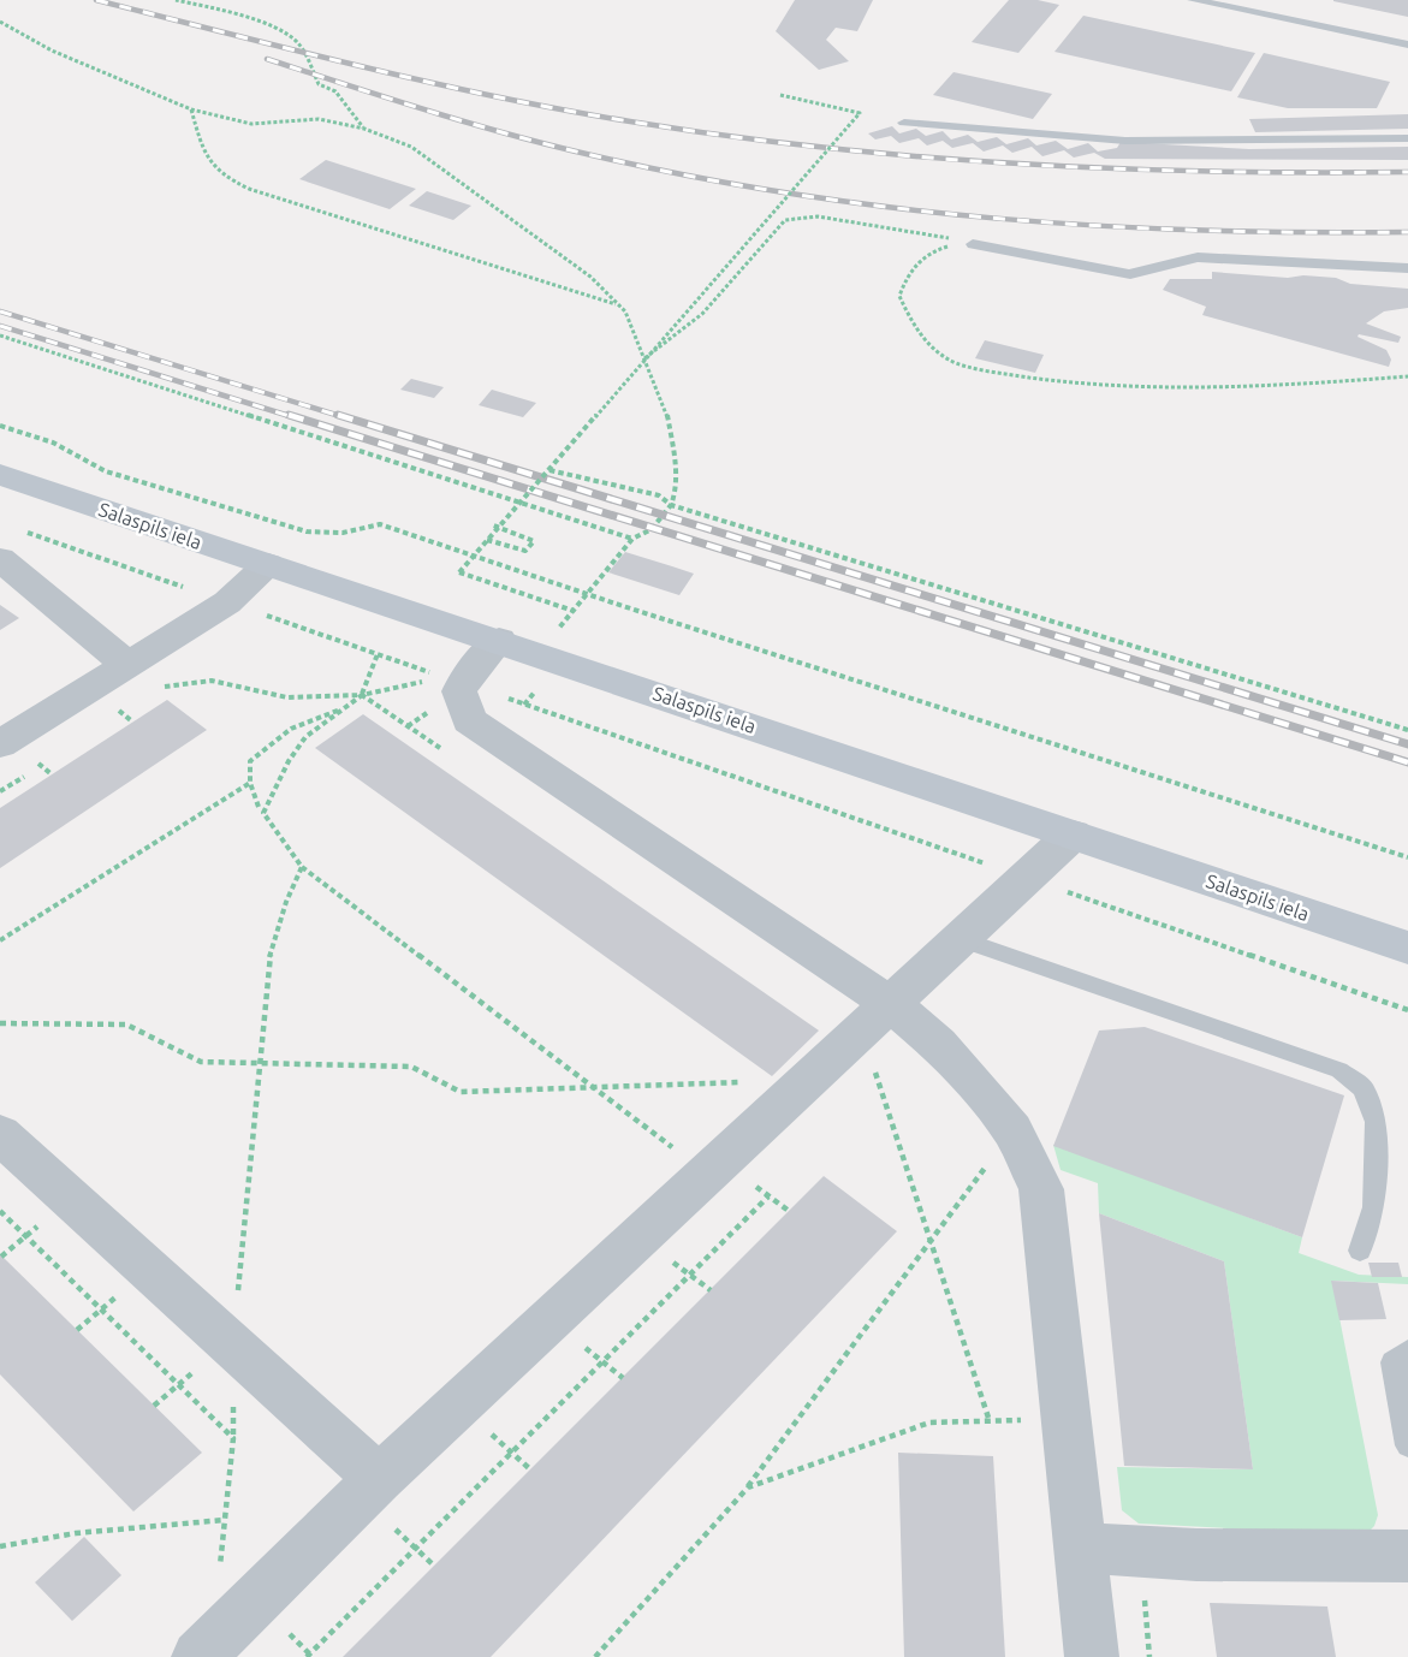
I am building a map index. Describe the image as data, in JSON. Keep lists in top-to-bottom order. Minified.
{"streets":{"street":["Salaspils iela"]}}
